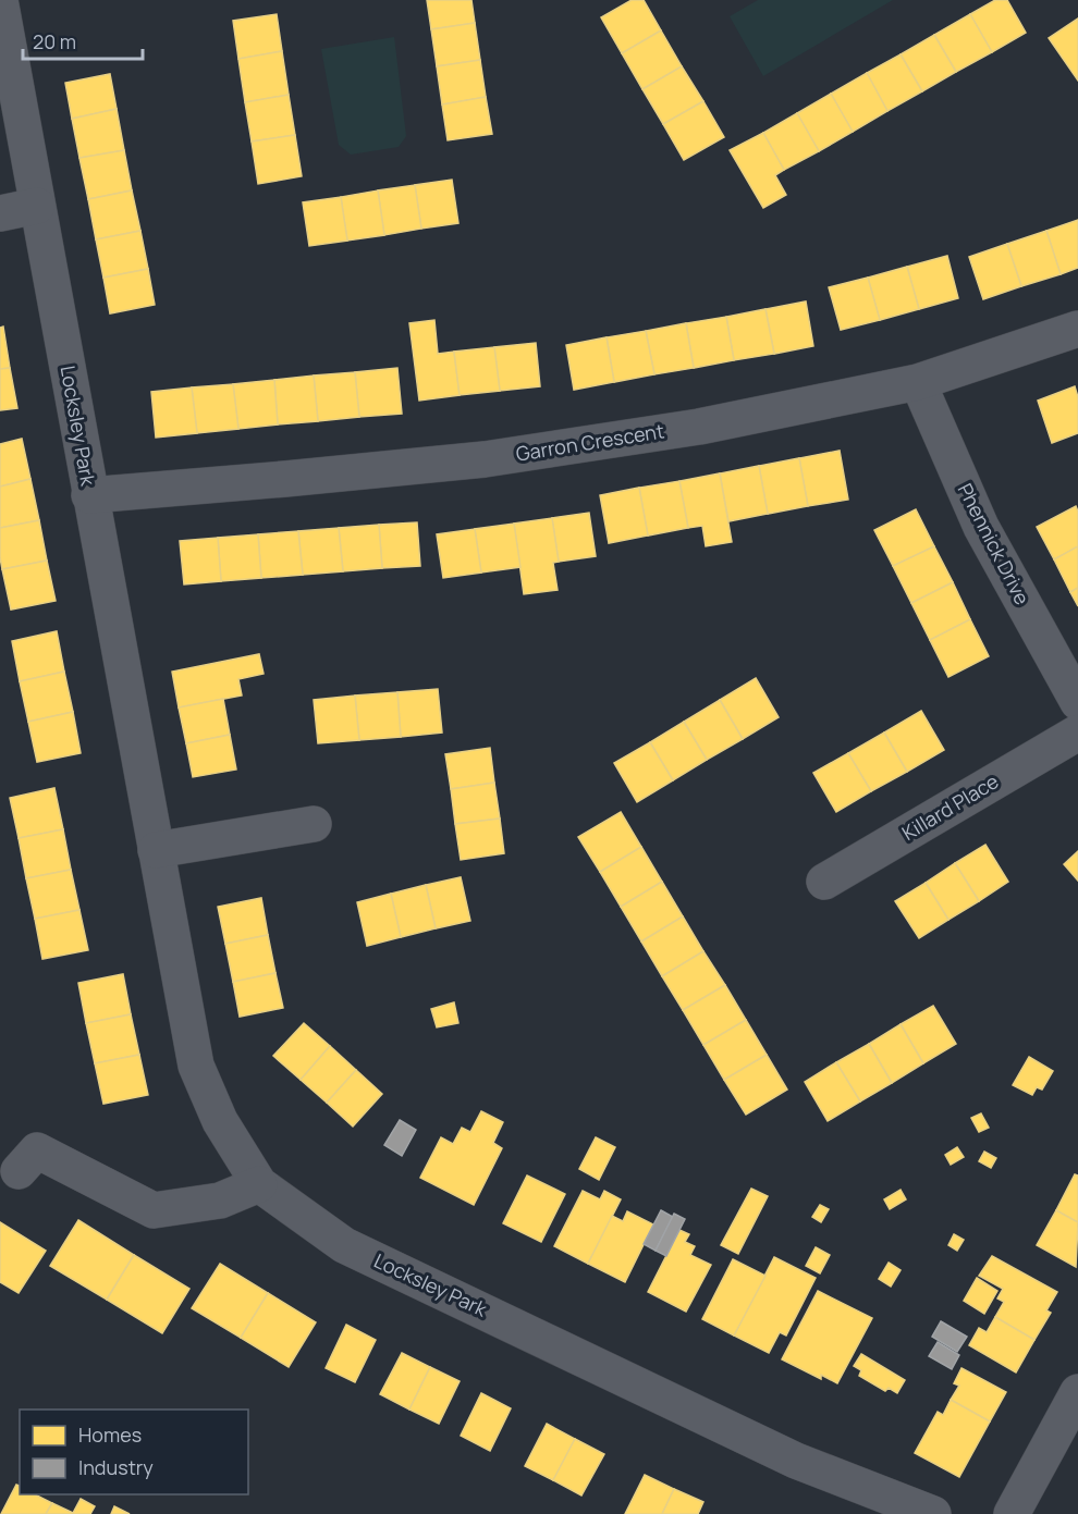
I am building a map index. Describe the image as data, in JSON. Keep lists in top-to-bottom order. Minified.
{"streets":{"street":["Locksley Park","Garron Crescent","Phennick Drive","Killard Place"]},"crossings":[["Locksley Park","Garron Crescent"],["Garron Crescent","Phennick Drive"]],"legend":["Homes","Industry"],"scale_bar":"20 m"}
